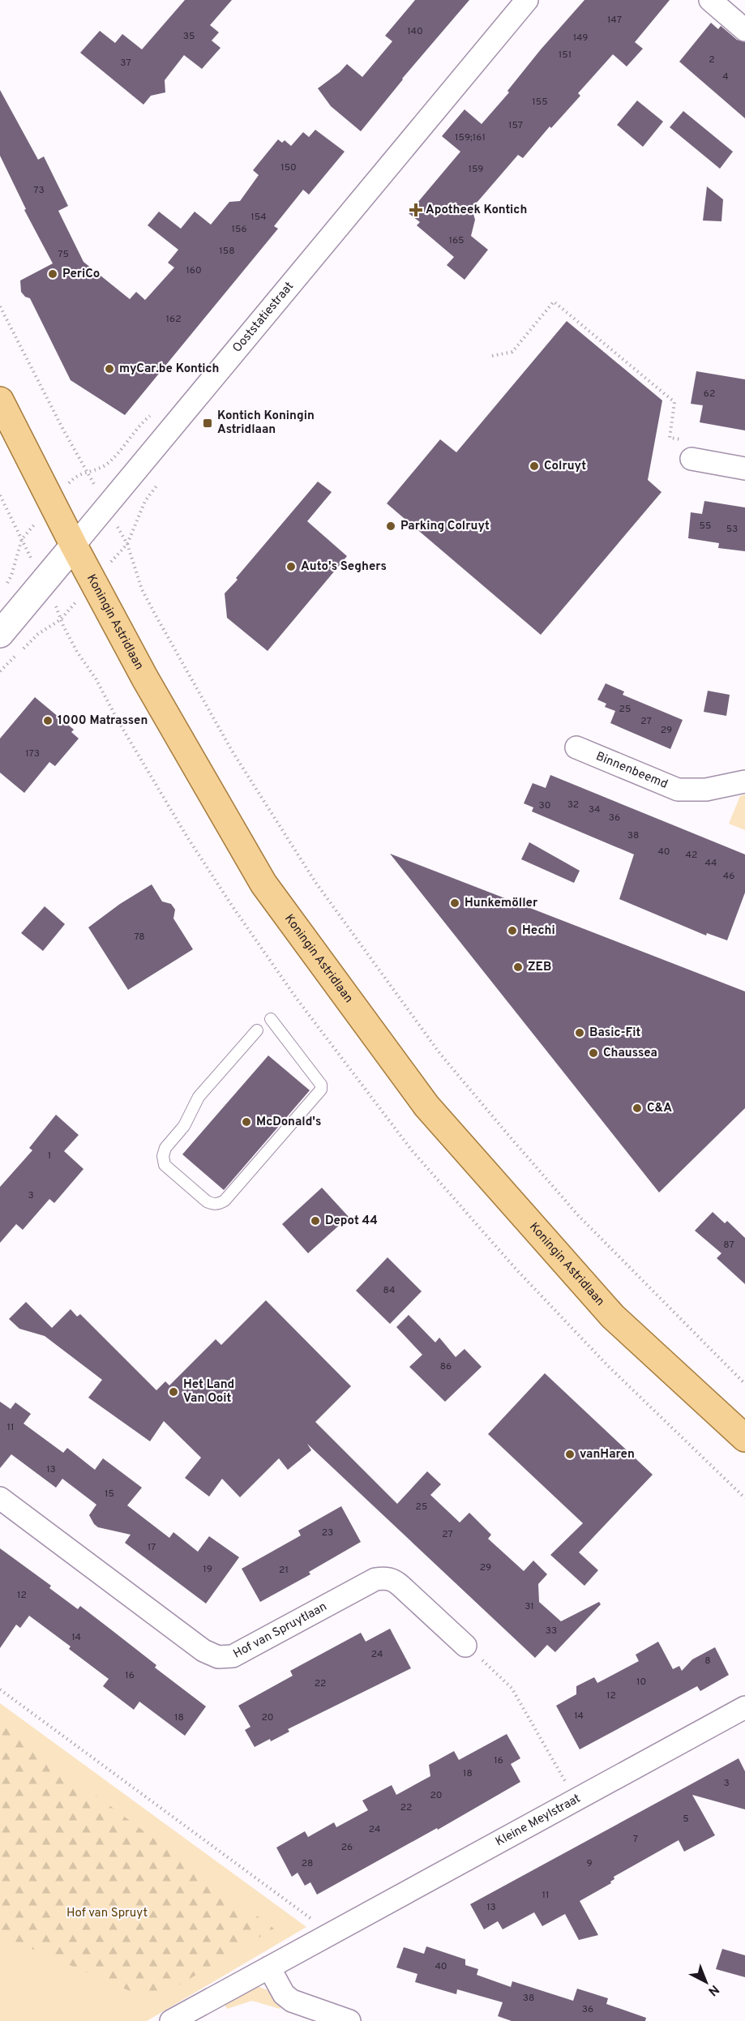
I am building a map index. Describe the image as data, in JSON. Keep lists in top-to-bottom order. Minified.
{"streets":{"main road":["Koningin Astridlaan"],"street":["Ooststatiestraat","Binnenbeemd","Hof van Spruytlaan","Kleine Meylstraat"]},"crossings":[["Ooststatiestraat","Koningin Astridlaan"]],"parks":["Hof van Spruyt"],"places":{"health":["Apotheek Kontich"],"other":["PeriCo","myCar.be Kontich","Colruyt","Parking Colruyt","Auto's Seghers","1000 Matrassen","Hunkemöller","Hechi","ZEB","Basic-Fit","Chaussea","C&A","McDonald's","Depot 44","Het Land Van Ooit","vanHaren"],"transit":["Kontich Koningin Astridlaan"]},"house_numbers":["147","140","35","149","151","2","37","4","155","157","159;161","150","159","73","154","156","165","158","75","160","162","62","55","53","25","27","29","173","32","30","34","36","38","40","42","44","46","78","1","3","87","84","86","11","13","15","25","23","27","17","29","19","21","12","31","33","14","24","8","16","10","22","12","14","18","20","16","18","3","20","22","5","24","7","26","28","9","11","13","40","38","36"],"north":"bottom right"}
